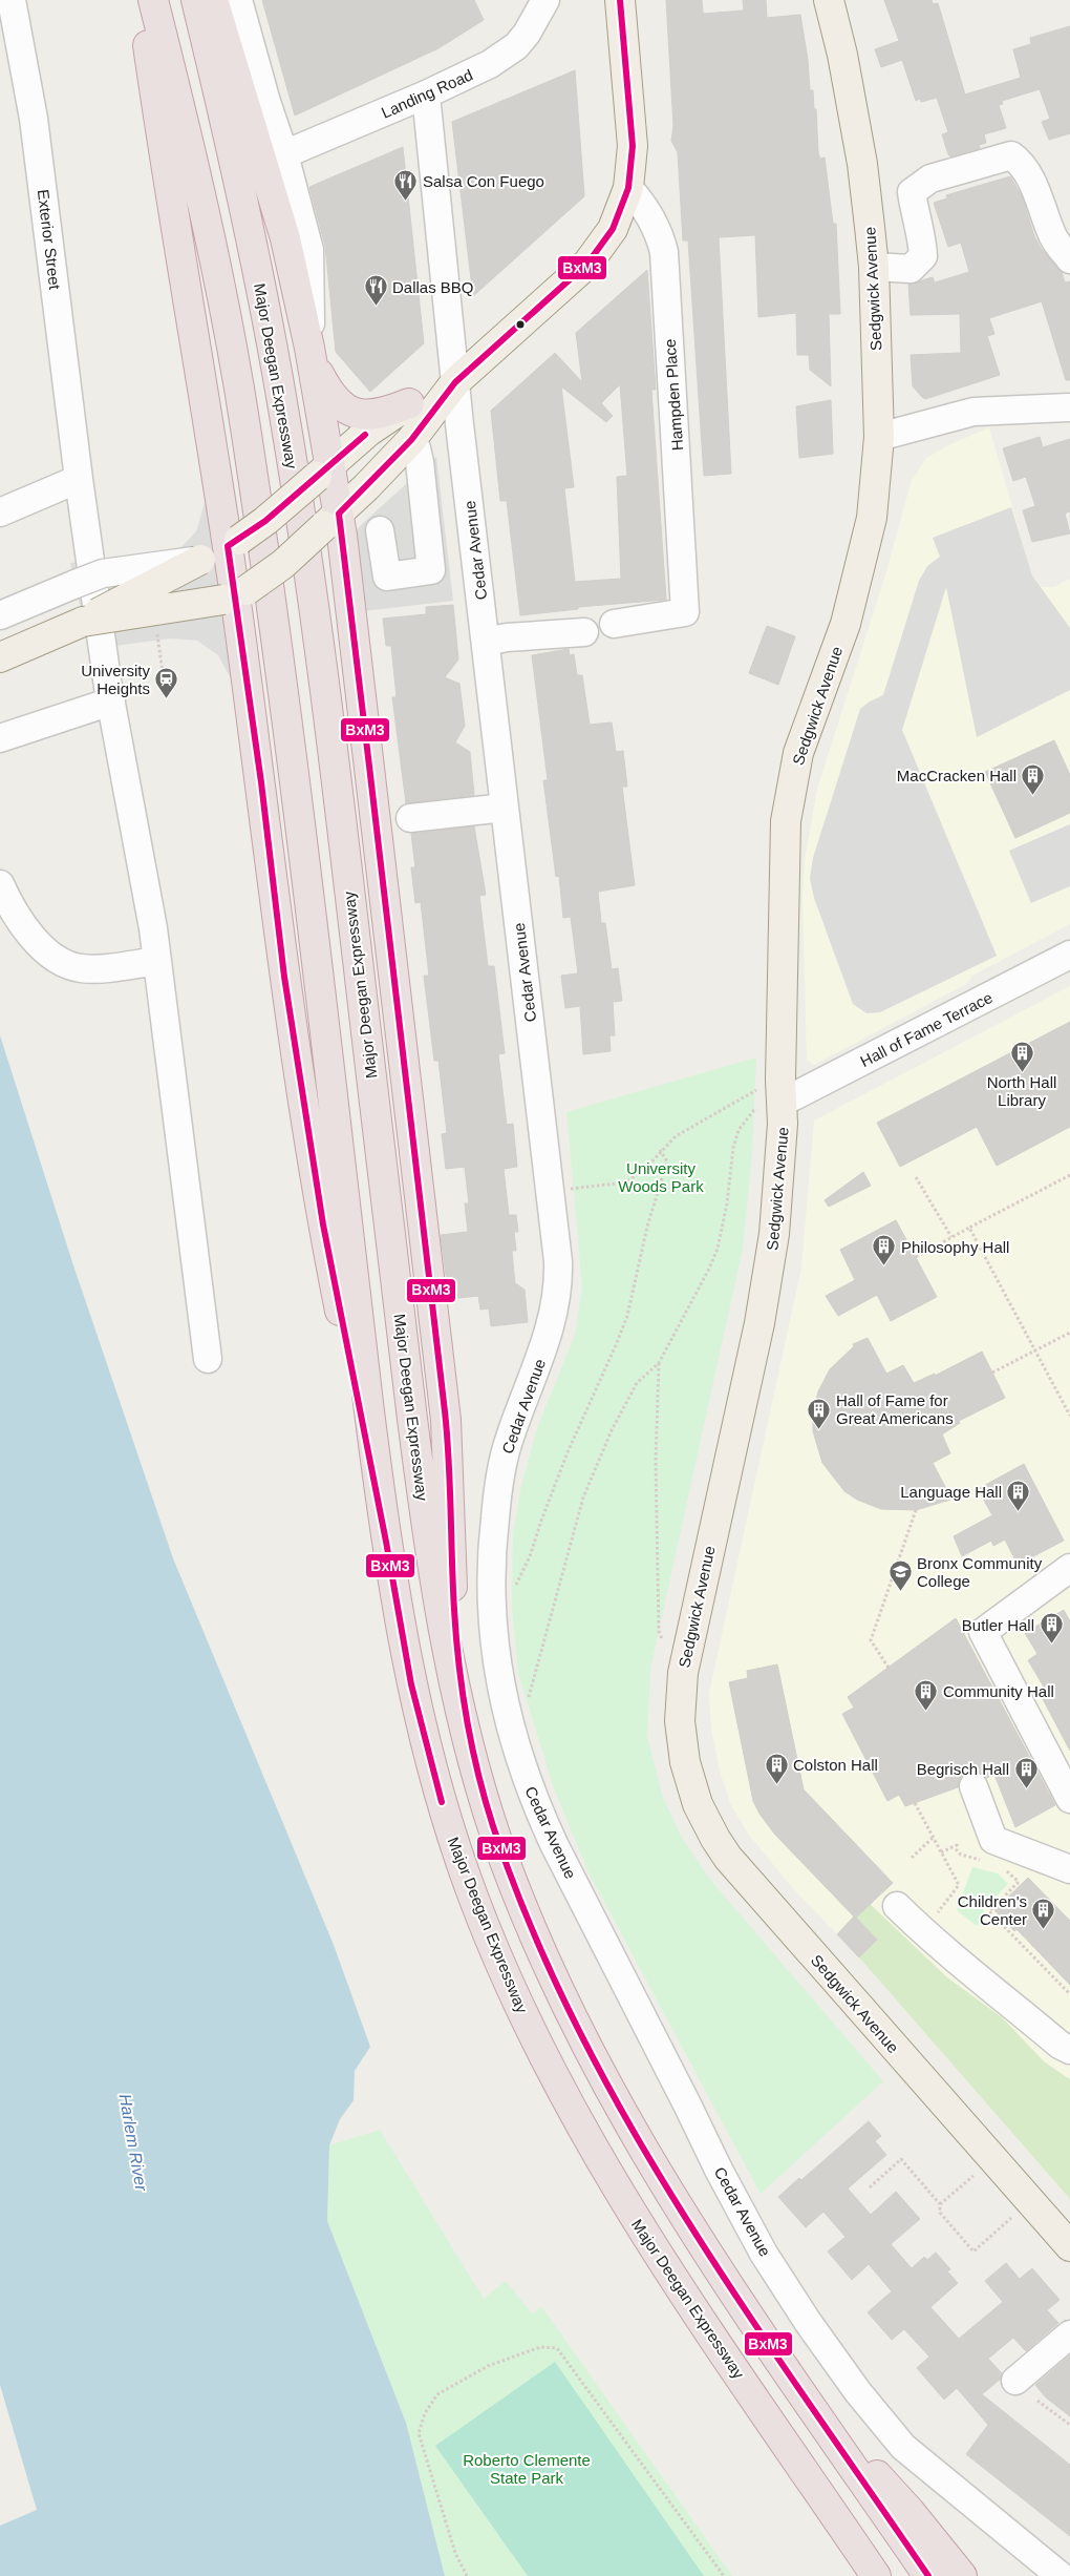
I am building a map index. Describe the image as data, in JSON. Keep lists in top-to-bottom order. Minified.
{"streets":{"highway":["Major Deegan Expressway"],"main road":["Sedgwick Avenue"],"street":["Landing Road","Exterior Street","Hampden Place","Cedar Avenue","Hall of Fame Terrace"]},"crossings":[["Landing Road","Cedar Avenue"],["Sedgwick Avenue","Hall of Fame Terrace"]],"water":["Harlem River"],"parks":["University Woods Park","Roberto Clemente State Park"],"places":{"restaurant":["Salsa Con Fuego","Dallas BBQ"],"station":["University Heights"],"building":["MacCracken Hall","North Hall Library","Philosophy Hall","Hall of Fame for Great Americans","Language Hall","Butler Hall","Community Hall","Colston Hall","Begrisch Hall","Children's Center"],"school or university":["Bronx Community College"]},"lines":["transit line BxM3"]}
